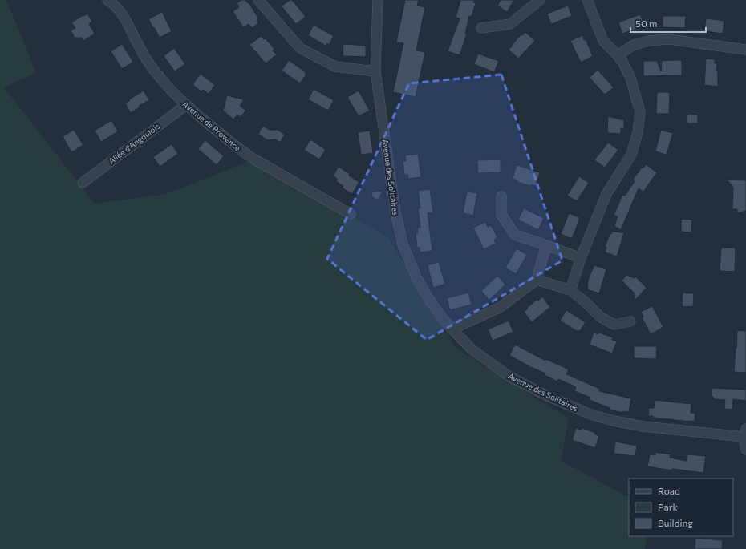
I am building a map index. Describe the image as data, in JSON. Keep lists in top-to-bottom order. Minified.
{"streets":{"street":["Avenue de Provence","Allée d'Angoulois","Avenue des Solitaires"]},"crossings":[["Avenue de Provence","Allée d'Angoulois"]],"legend":["Road","Park","Building"],"scale_bar":"50 m"}
